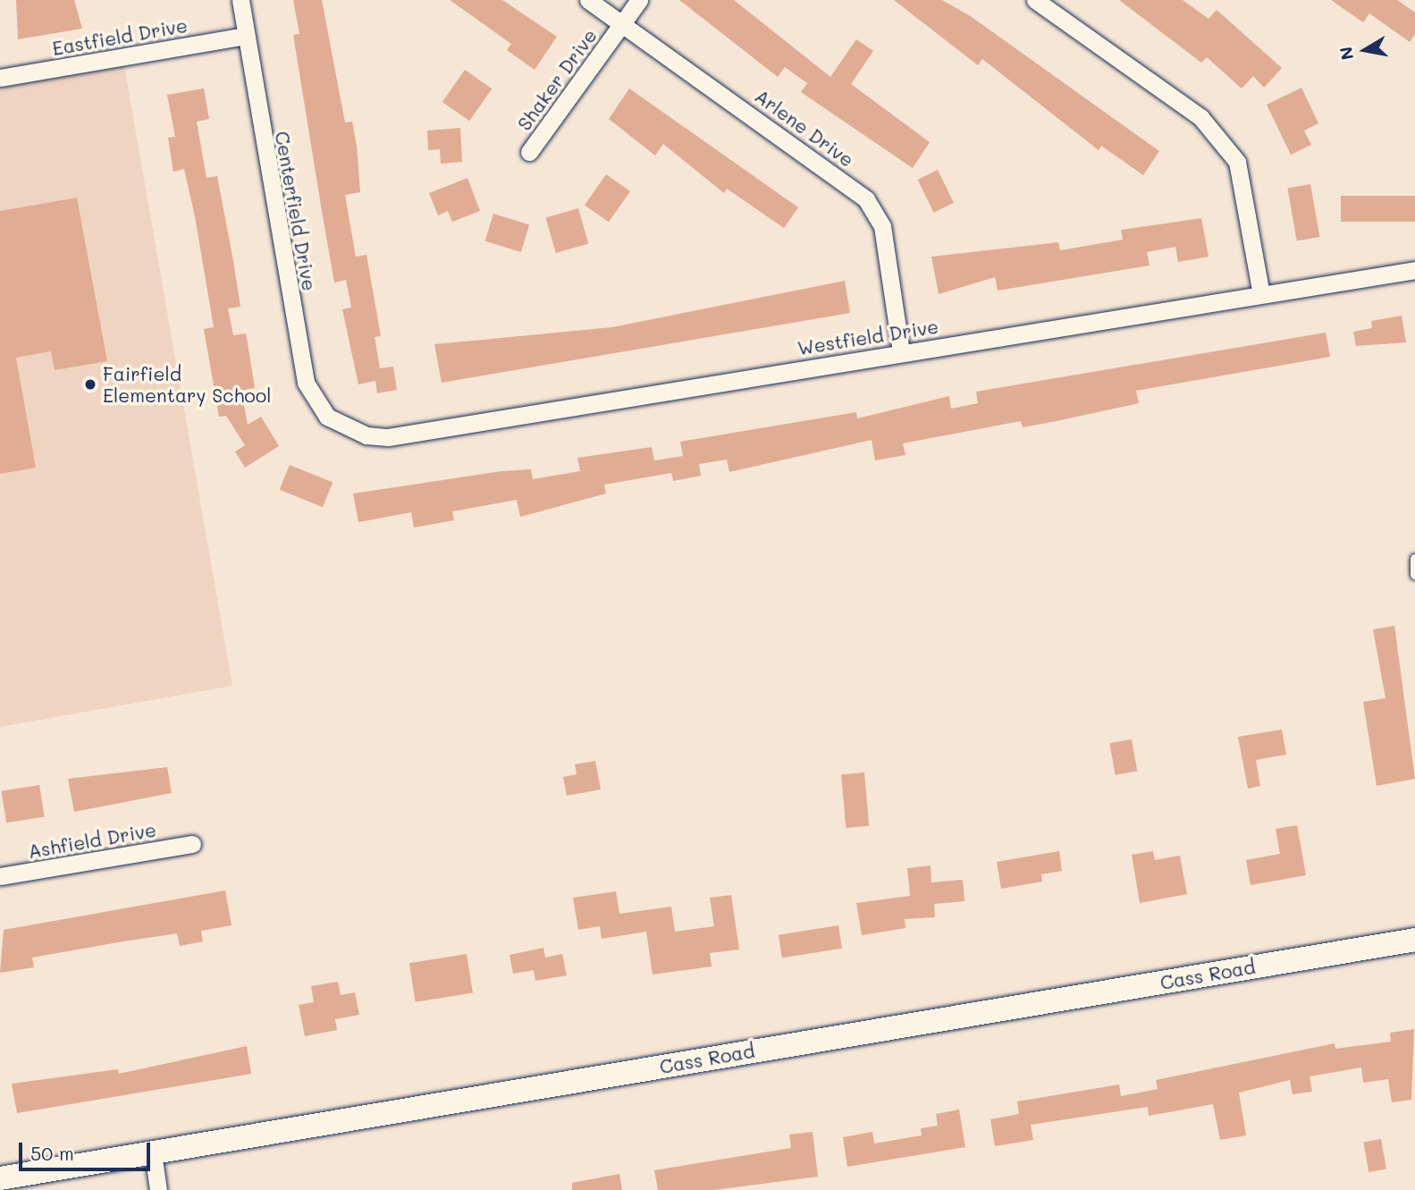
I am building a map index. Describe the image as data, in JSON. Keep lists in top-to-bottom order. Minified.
{"streets":{"street":["Eastfield Drive","Shaker Drive","Arlene Drive","Centerfield Drive","Westfield Drive","Ashfield Drive","Cass Road"]},"crossings":[["Eastfield Drive","Centerfield Drive"],["Shaker Drive","Arlene Drive"],["Arlene Drive","Westfield Drive"],["Centerfield Drive","Westfield Drive"]],"places":["Fairfield Elementary School"],"scale_bar":"50 m","north":"left"}
